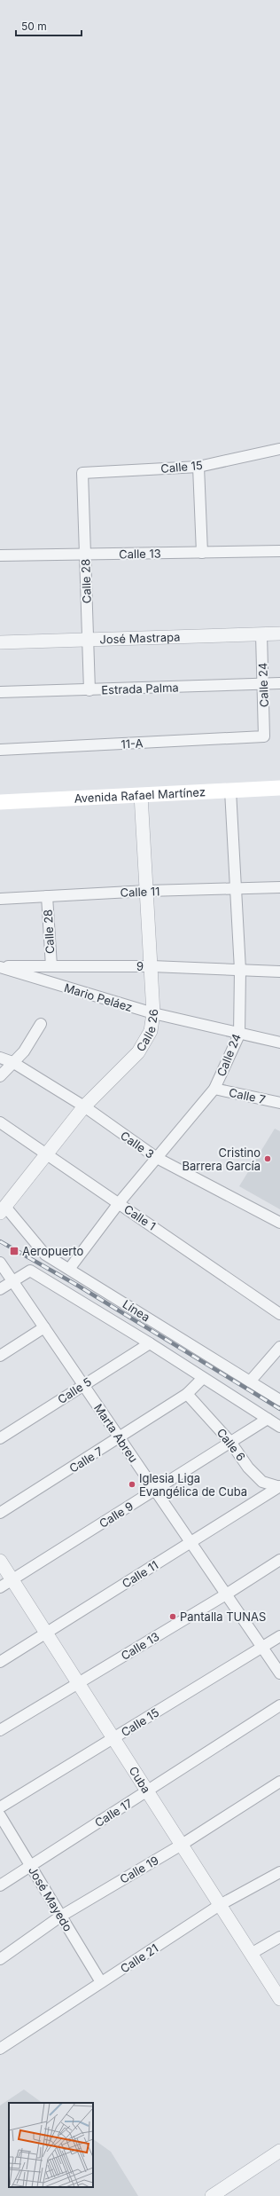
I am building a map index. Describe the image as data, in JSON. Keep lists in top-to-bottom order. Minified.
{"streets":{"main road":["Avenida Rafael Martínez"],"street":["Calle 15","Calle 13","Calle 28","José Mastrapa","Calle 24","Estrada Palma","11-A","Calle 11","9","Mario Peláez","Calle 26","Calle 7","Calle 3","Calle 1","Línea","Calle 5","Marta Abreu","Calle 6","Calle 9","Cuba","Calle 17","Calle 19","José Mayedo","Calle 21"]},"crossings":[["Calle 15","Calle 28"],["Calle 15","Marta Abreu"],["Calle 15","Cuba"],["Calle 13","Calle 28"],["Calle 13","Marta Abreu"],["Calle 13","Cuba"],["Calle 28","José Mastrapa"],["Calle 28","Estrada Palma"],["Calle 28","Calle 11"],["Calle 28","9"],["José Mastrapa","Calle 24"],["Calle 24","Estrada Palma"],["Calle 24","11-A"],["Calle 24","Avenida Rafael Martínez"],["Calle 24","Calle 11"],["Calle 24","9"],["Calle 24","Mario Peláez"],["Calle 24","Calle 7"],["Calle 24","Calle 3"],["Calle 24","Calle 1"],["Calle 24","Línea"],["Avenida Rafael Martínez","Calle 26"],["Calle 11","Calle 26"],["Calle 11","Marta Abreu"],["Calle 11","Calle 6"],["Calle 11","Cuba"],["9","Mario Peláez"],["9","Calle 26"],["Mario Peláez","Calle 26"],["Calle 26","Calle 3"],["Calle 26","Calle 1"],["Calle 26","Línea"],["Calle 7","Línea"],["Calle 7","Marta Abreu"],["Calle 7","Calle 6"],["Línea","Calle 5"],["Línea","Marta Abreu"],["Línea","Calle 9"],["Calle 5","Marta Abreu"],["Marta Abreu","Calle 9"],["Calle 6","Calle 9"],["Calle 9","Cuba"],["Cuba","Calle 17"],["Cuba","Calle 19"],["Cuba","Calle 21"],["Calle 17","José Mayedo"],["Calle 19","José Mayedo"],["José Mayedo","Calle 21"]],"places":{"other":["Cristino Barrera García","Iglesia Liga Evangélica de Cuba","Pantalla TUNAS"],"transit":["Aeropuerto"]},"scale_bar":"50 m"}
